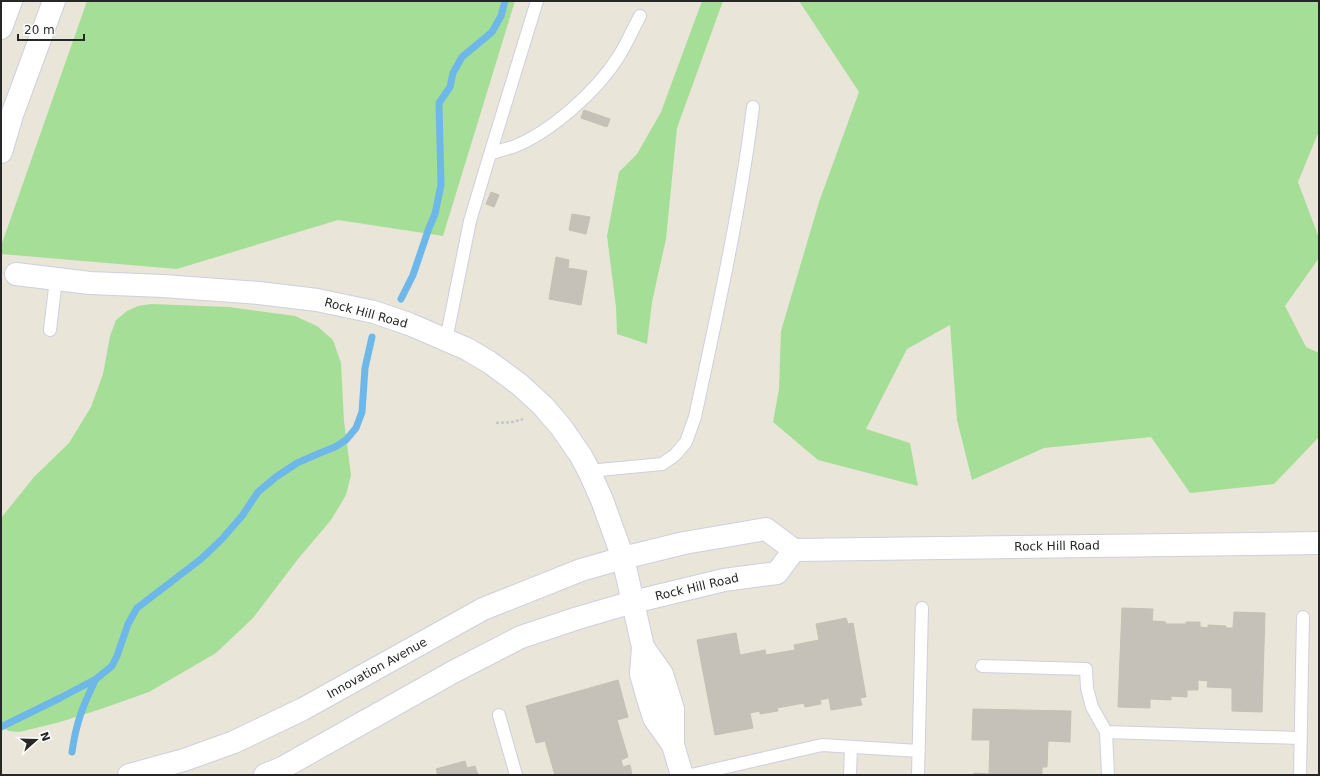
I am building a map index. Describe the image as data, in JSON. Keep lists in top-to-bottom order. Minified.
{"streets":{"street":["Rock Hill Road","Innovation Avenue"]},"crossings":[["Rock Hill Road","Innovation Avenue"]],"scale_bar":"20 m","north":"right"}
